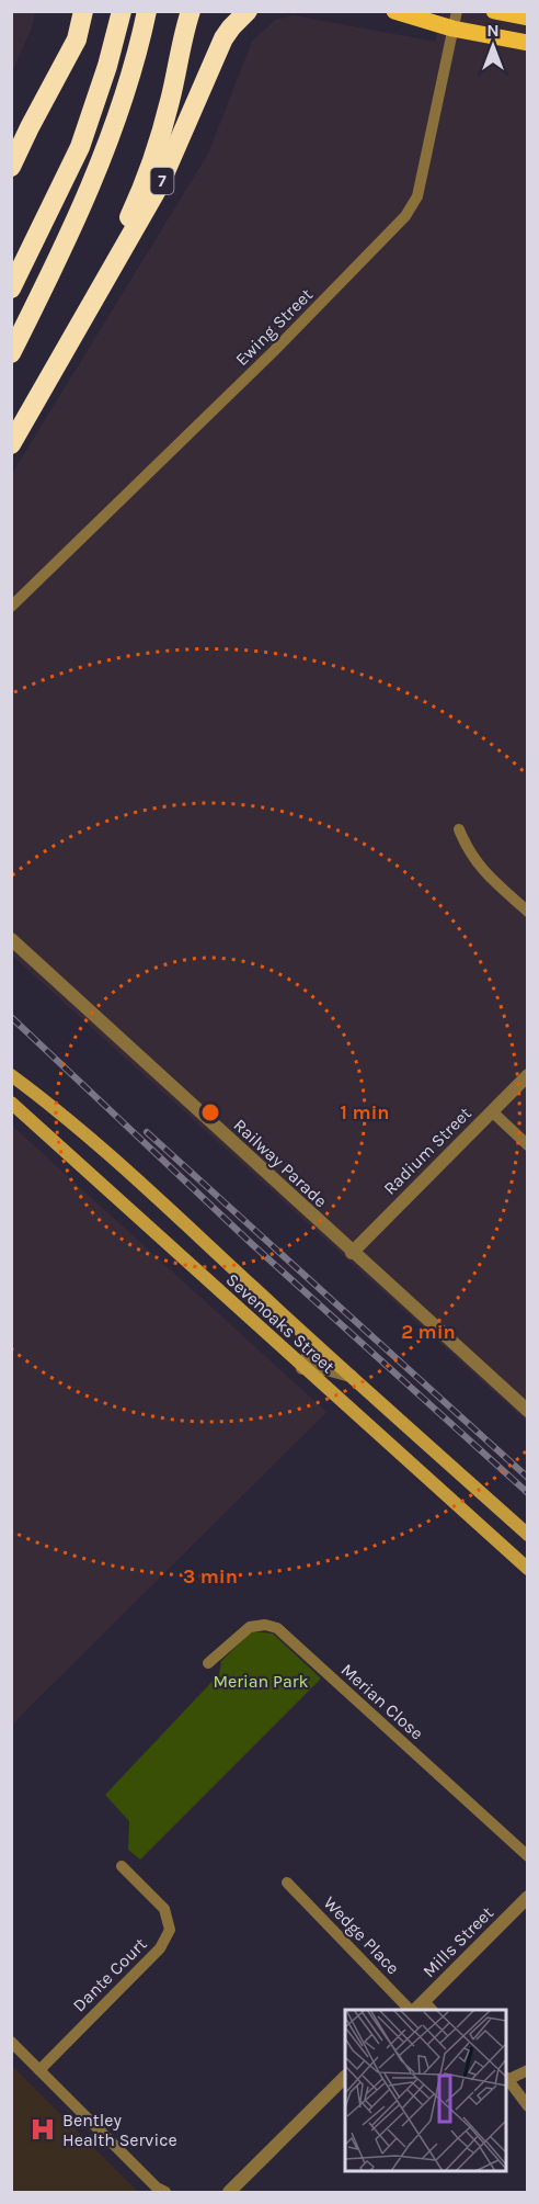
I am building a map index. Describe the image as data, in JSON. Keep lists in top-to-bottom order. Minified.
{"streets":{"highway":["7"],"main road":["Sevenoaks Street"],"street":["Ewing Street","Radium Street","Railway Parade","Merian Close","Wedge Place","Mills Street","Dante Court"]},"crossings":[["Radium Street","Railway Parade"]],"parks":["Merian Park"],"places":{"hospital":["Bentley Health Service"]},"north":"top","rings":["1 min","2 min","3 min"]}
